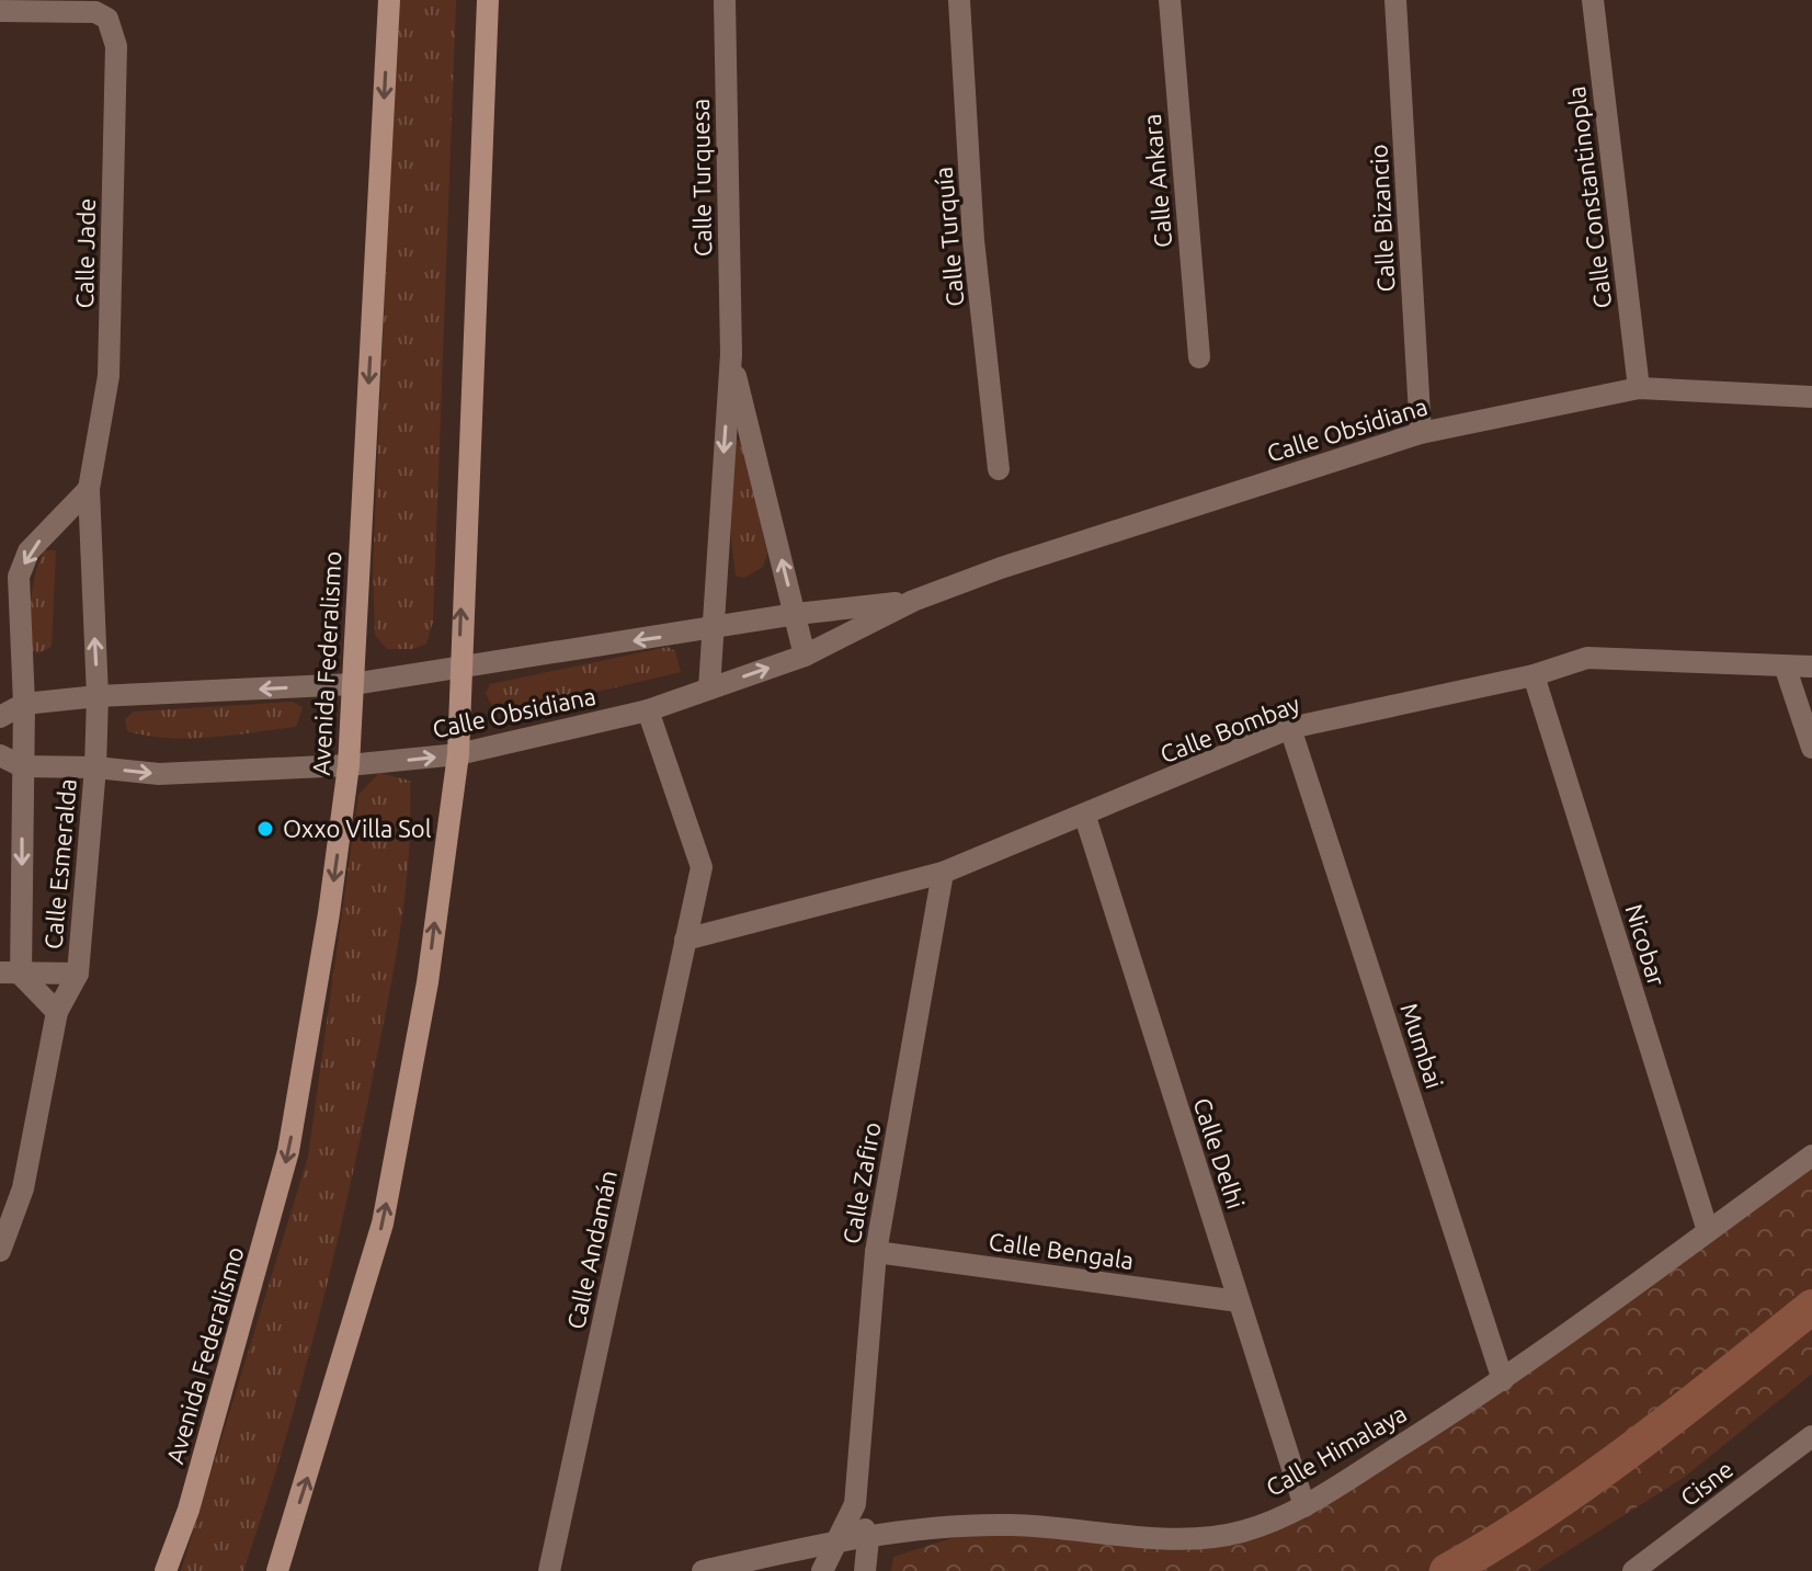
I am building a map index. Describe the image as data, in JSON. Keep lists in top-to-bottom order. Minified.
{"streets":{"street":["Calle Turquesa","Calle Ankara","Calle Constantinopla","Calle Bizancio","Calle Turquía","Calle Jade","Calle Obsidiana","Avenida Federalismo","Calle Bombay","Calle Esmeralda","Nicobar","Mumbai","Calle Delhi","Calle Zafiro","Calle Andamán","Calle Bengala","Calle Himalaya","Cisne"]},"crossings":[["Calle Turquesa","Calle Obsidiana"],["Calle Constantinopla","Calle Obsidiana"],["Calle Bizancio","Calle Obsidiana"],["Calle Jade","Calle Obsidiana"],["Calle Jade","Calle Esmeralda"],["Calle Obsidiana","Avenida Federalismo"],["Calle Obsidiana","Calle Esmeralda"],["Calle Obsidiana","Calle Andamán"],["Calle Bombay","Nicobar"],["Calle Bombay","Mumbai"],["Calle Bombay","Calle Delhi"],["Calle Bombay","Calle Zafiro"],["Calle Bombay","Calle Andamán"],["Nicobar","Calle Himalaya"],["Mumbai","Calle Himalaya"],["Calle Delhi","Calle Bengala"],["Calle Delhi","Calle Himalaya"],["Calle Zafiro","Calle Bengala"],["Calle Zafiro","Calle Himalaya"]],"places":["Oxxo Villa Sol"]}
